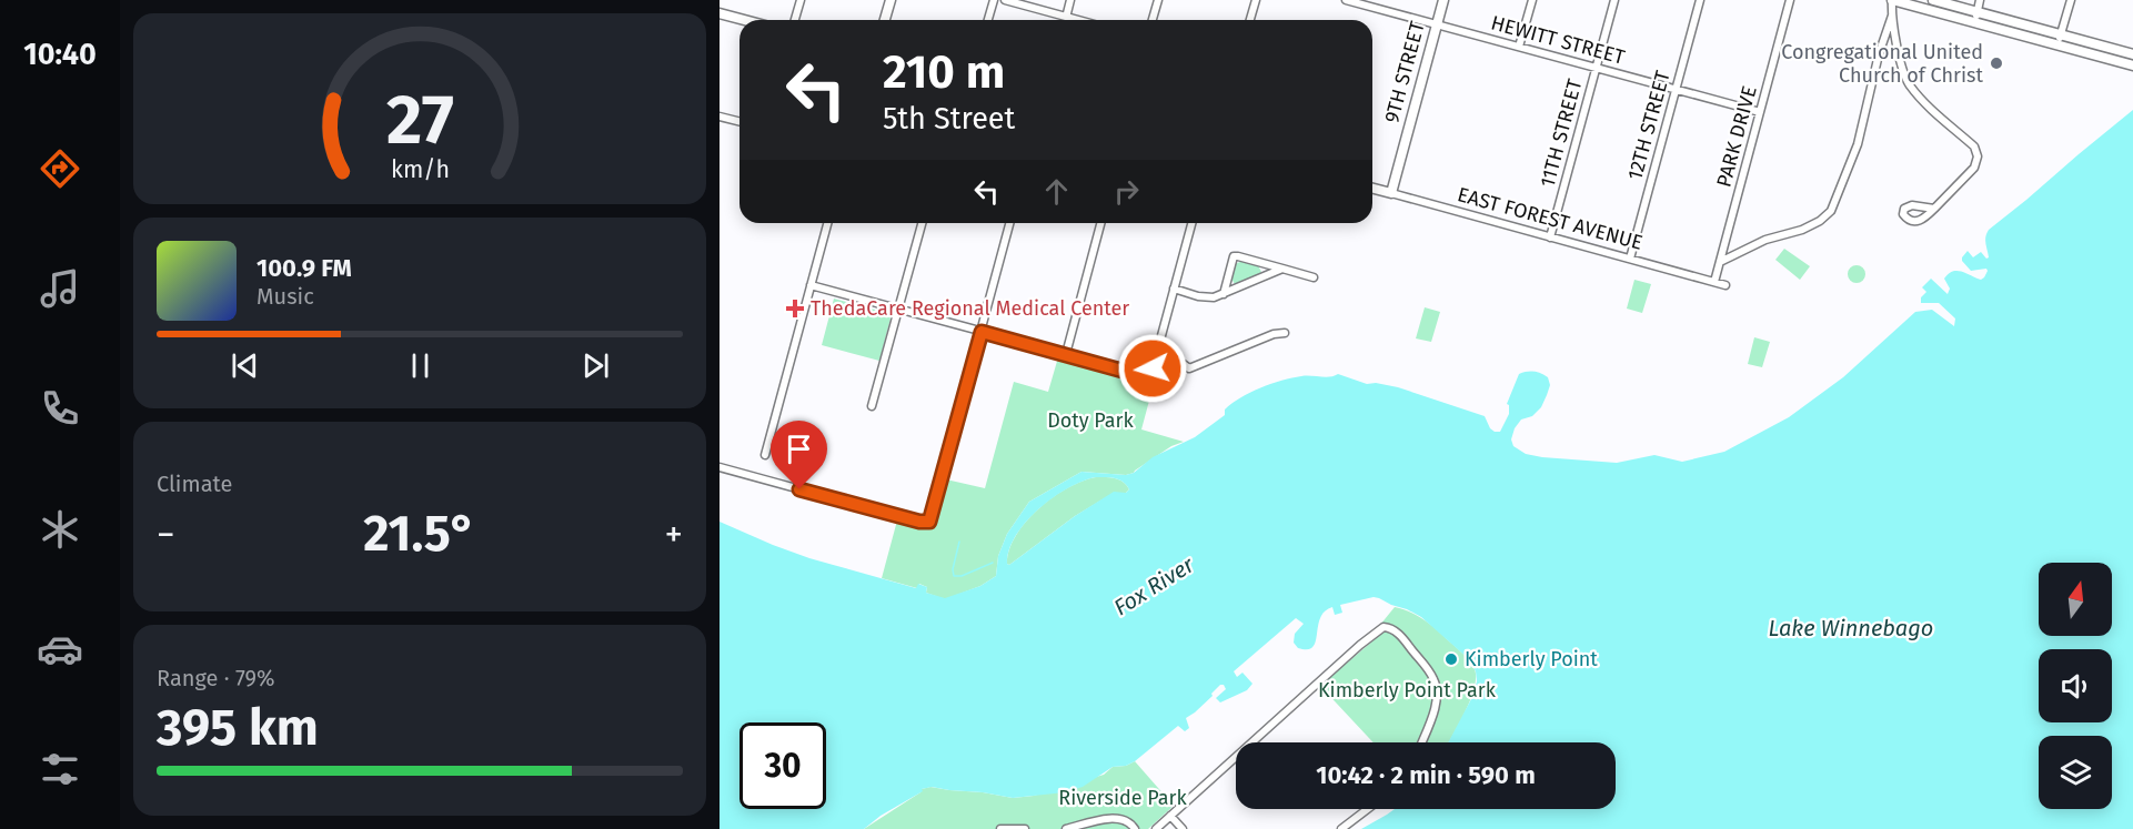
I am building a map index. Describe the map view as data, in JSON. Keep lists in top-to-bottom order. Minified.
{"streets":{"street":["HEWITT STREET","9TH STREET","12TH STREET","11TH STREET","PARK DRIVE","EAST FOREST AVENUE"]},"crossings":[["HEWITT STREET","9TH STREET"],["HEWITT STREET","12TH STREET"],["HEWITT STREET","11TH STREET"],["HEWITT STREET","PARK DRIVE"],["9TH STREET","EAST FOREST AVENUE"],["12TH STREET","EAST FOREST AVENUE"],["11TH STREET","EAST FOREST AVENUE"],["PARK DRIVE","EAST FOREST AVENUE"]],"water":["Fox River","Lake Winnebago"],"parks":["Doty Park","Kimberly Point Park","Riverside Park"],"places":{"other":["Congregational United Church of Christ","Kimberly Point"],"health":["ThedaCare Regional Medical Center"]},"north":"top","page":{"tabs":"10:40","turn":["210 m","5th Street"],"song":["100.9 FM","Music"],"tile":["Climate",["Range · 79%","395 km"]],"heat":["−","21.5°","+"],"limit":"30","trip":"10:42 · 2 min · 590 m","gauge":["27","km/h"]}}
